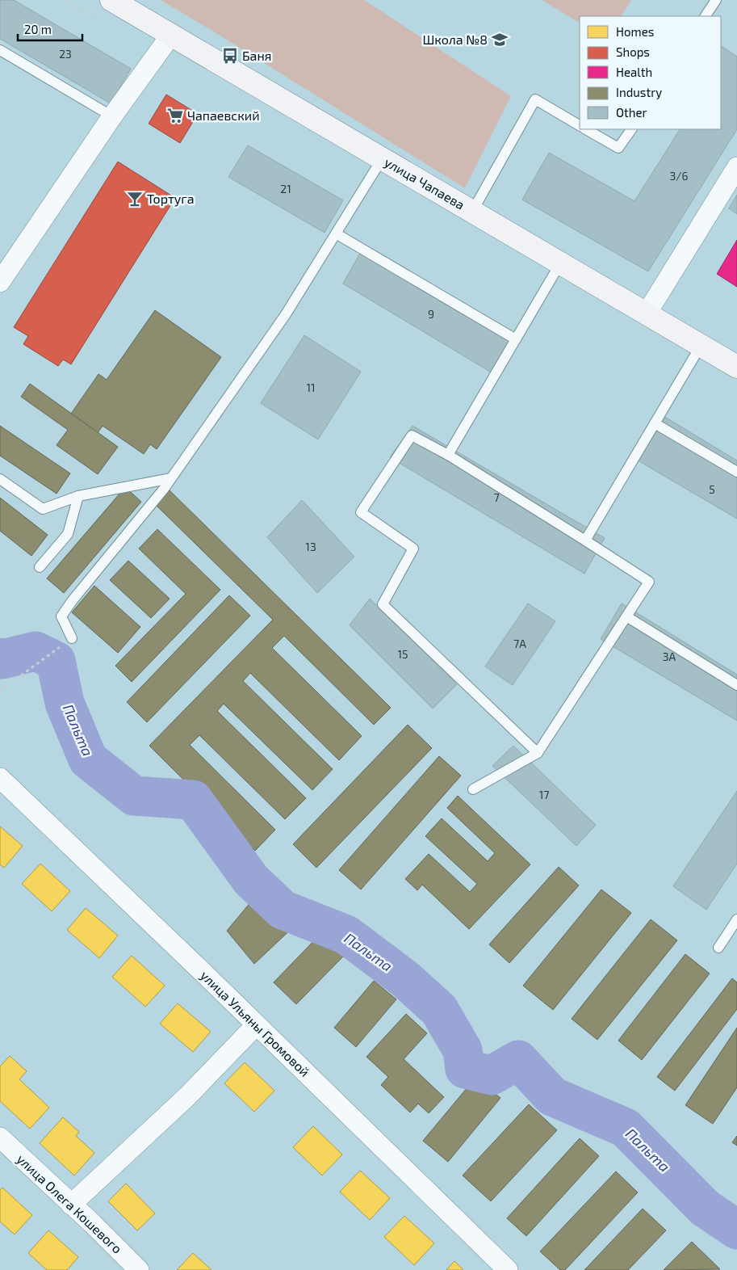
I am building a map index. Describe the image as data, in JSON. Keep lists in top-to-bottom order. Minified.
{"streets":{"street":["улица Чапаева","улица Ульяны Громовой","улица Олега Кошевого"]},"water":["Пальта"],"places":{"school or university":["Школа №8"],"bus stop":["Баня"],"supermarket":["Чапаевский"],"bar":["Тортуга"]},"house_numbers":["23","3/6","21","9","11","5","7","13","7А","15","3А","17"],"legend":["Homes","Shops","Health","Industry","Other"],"scale_bar":"20 m"}
